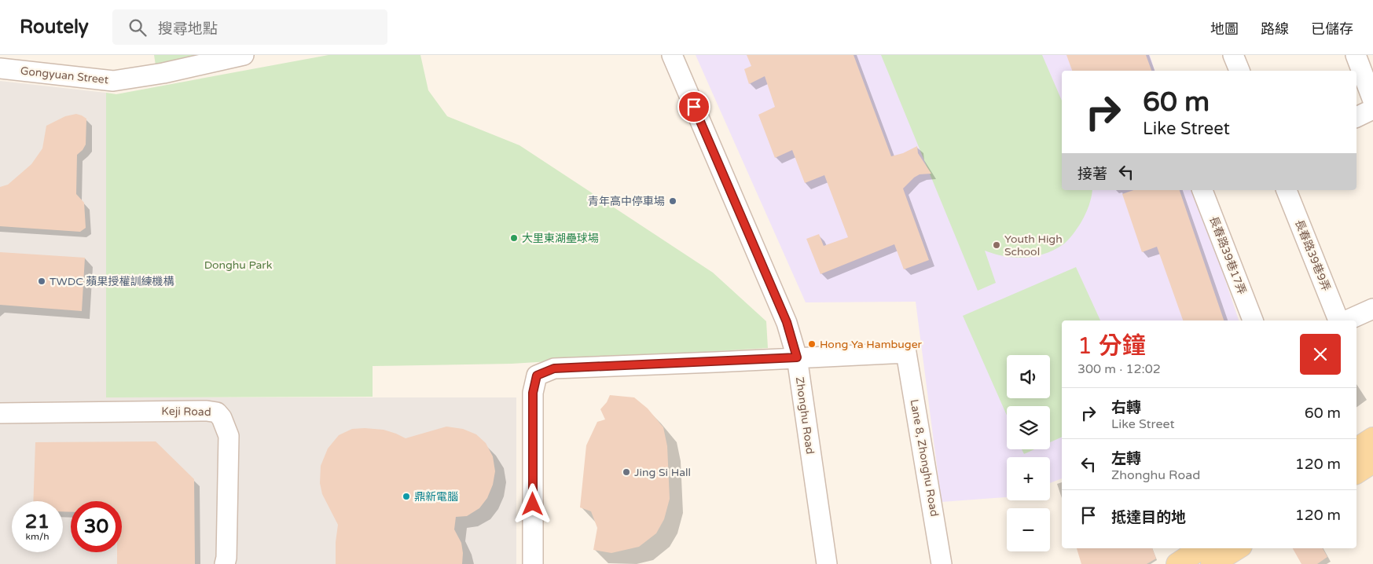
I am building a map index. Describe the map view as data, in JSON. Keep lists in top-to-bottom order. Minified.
{"streets":{"street":["Gongyuan Street","長春路39巷17弄","長春路39巷9弄","Keji Road","Zhonghu Road","Lane 8, Zhonghu Road"]},"crossings":[["Zhonghu Road","Lane 8, Zhonghu Road"]],"parks":["Donghu Park"],"places":["青年高中停車場","大里東湖壘球場","Youth High School","TWDC 蘋果授權訓練機構","Hong Ya Hambuger","Jing Si Hall","鼎新電腦"],"page":{"header":"Routely","search":"搜尋地點","nav":["地圖","路線","已儲存"],"turn":["60 m","Like Street"],"then":"接著","heading":["1 分鐘","300 m · 12:02"],"map_buttons":["+","−"],"list":[{"name":"右轉","note":"Like Street","value":"60 m"},{"name":"左轉","note":"Zhonghu Road","value":"120 m"},{"name":"抵達目的地","value":"120 m"}],"speed":"21 km/h","limit":"30"}}
